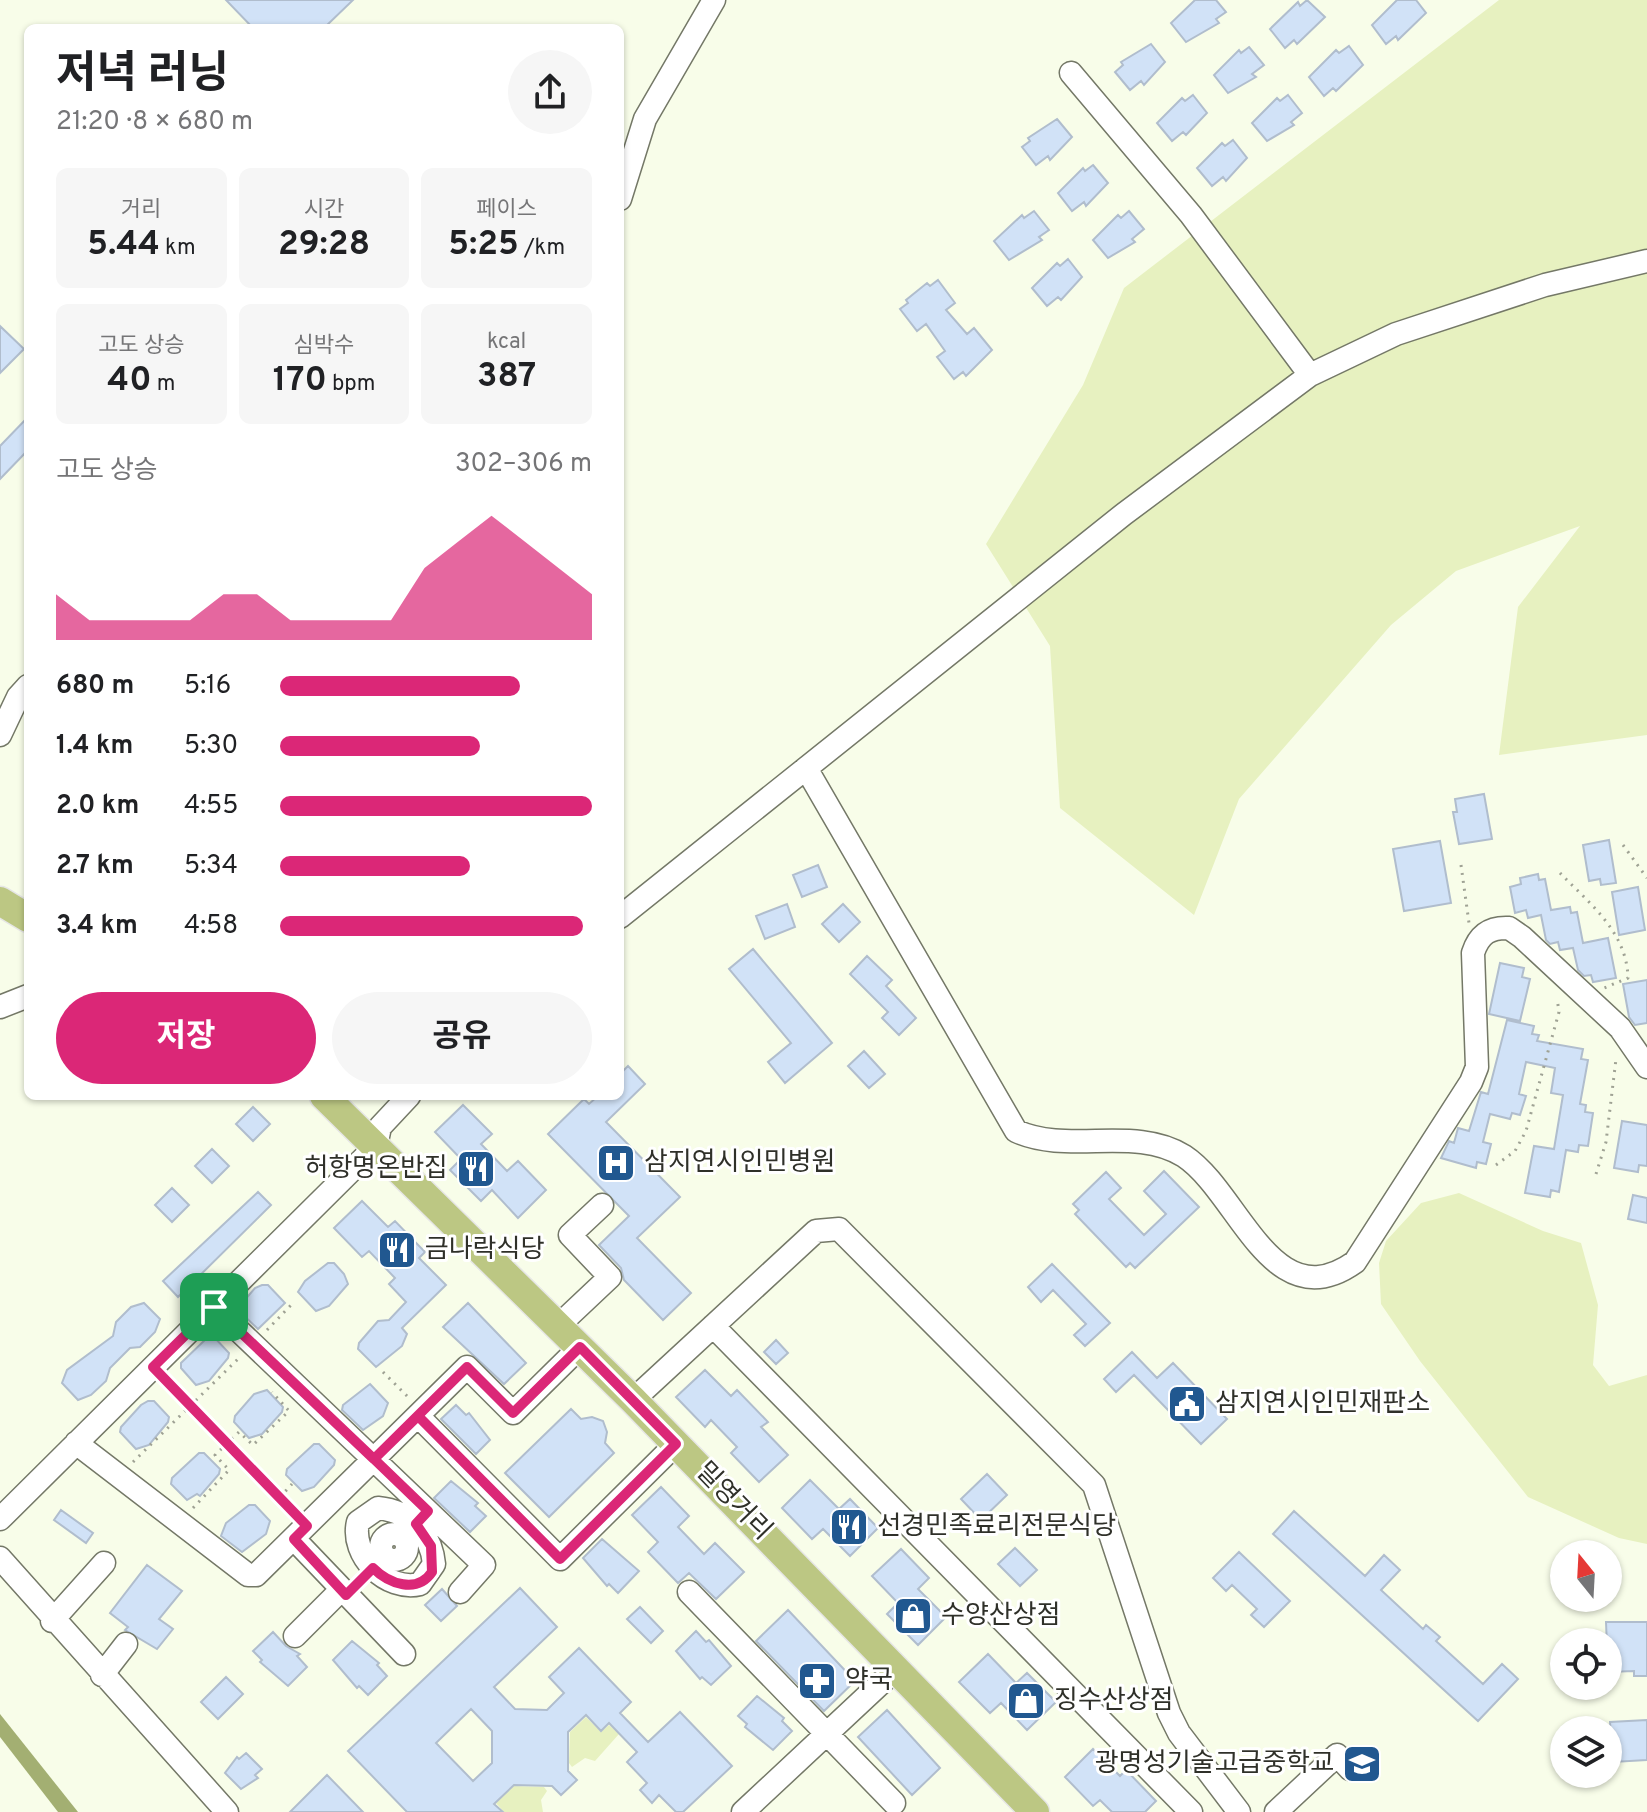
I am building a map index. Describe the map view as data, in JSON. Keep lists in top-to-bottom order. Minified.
{"streets":{"main road":["밀영거리"]},"places":{"hospital":["삼지연시인민병원"],"restaurant":["허항명온반집","금나락식당","선경민족료리전문식당"],"public building":["삼지연시인민재판소"],"shop":["수양산상점","징수산상점"],"pharmacy":["약국"],"school or university":["광명성기술고급중학교"]},"north":"top","page":{"heading":["저녁 러닝","21:20 · 8 × 680 m"],"stats":[["거리","5.44 km"],["시간","29:28"],["페이스","5:25 /km"],["고도 상승","40 m"],["심박수","170 bpm"],["kcal","387"]],"chart":["고도 상승","302–306 m"],"list":[{"name":"680 m","note":"5:16"},{"name":"1.4 km","note":"5:30"},{"name":"2.0 km","note":"4:55"},{"name":"2.7 km","note":"5:34"},{"name":"3.4 km","note":"4:58"}],"buttons":["저장","공유"]}}
